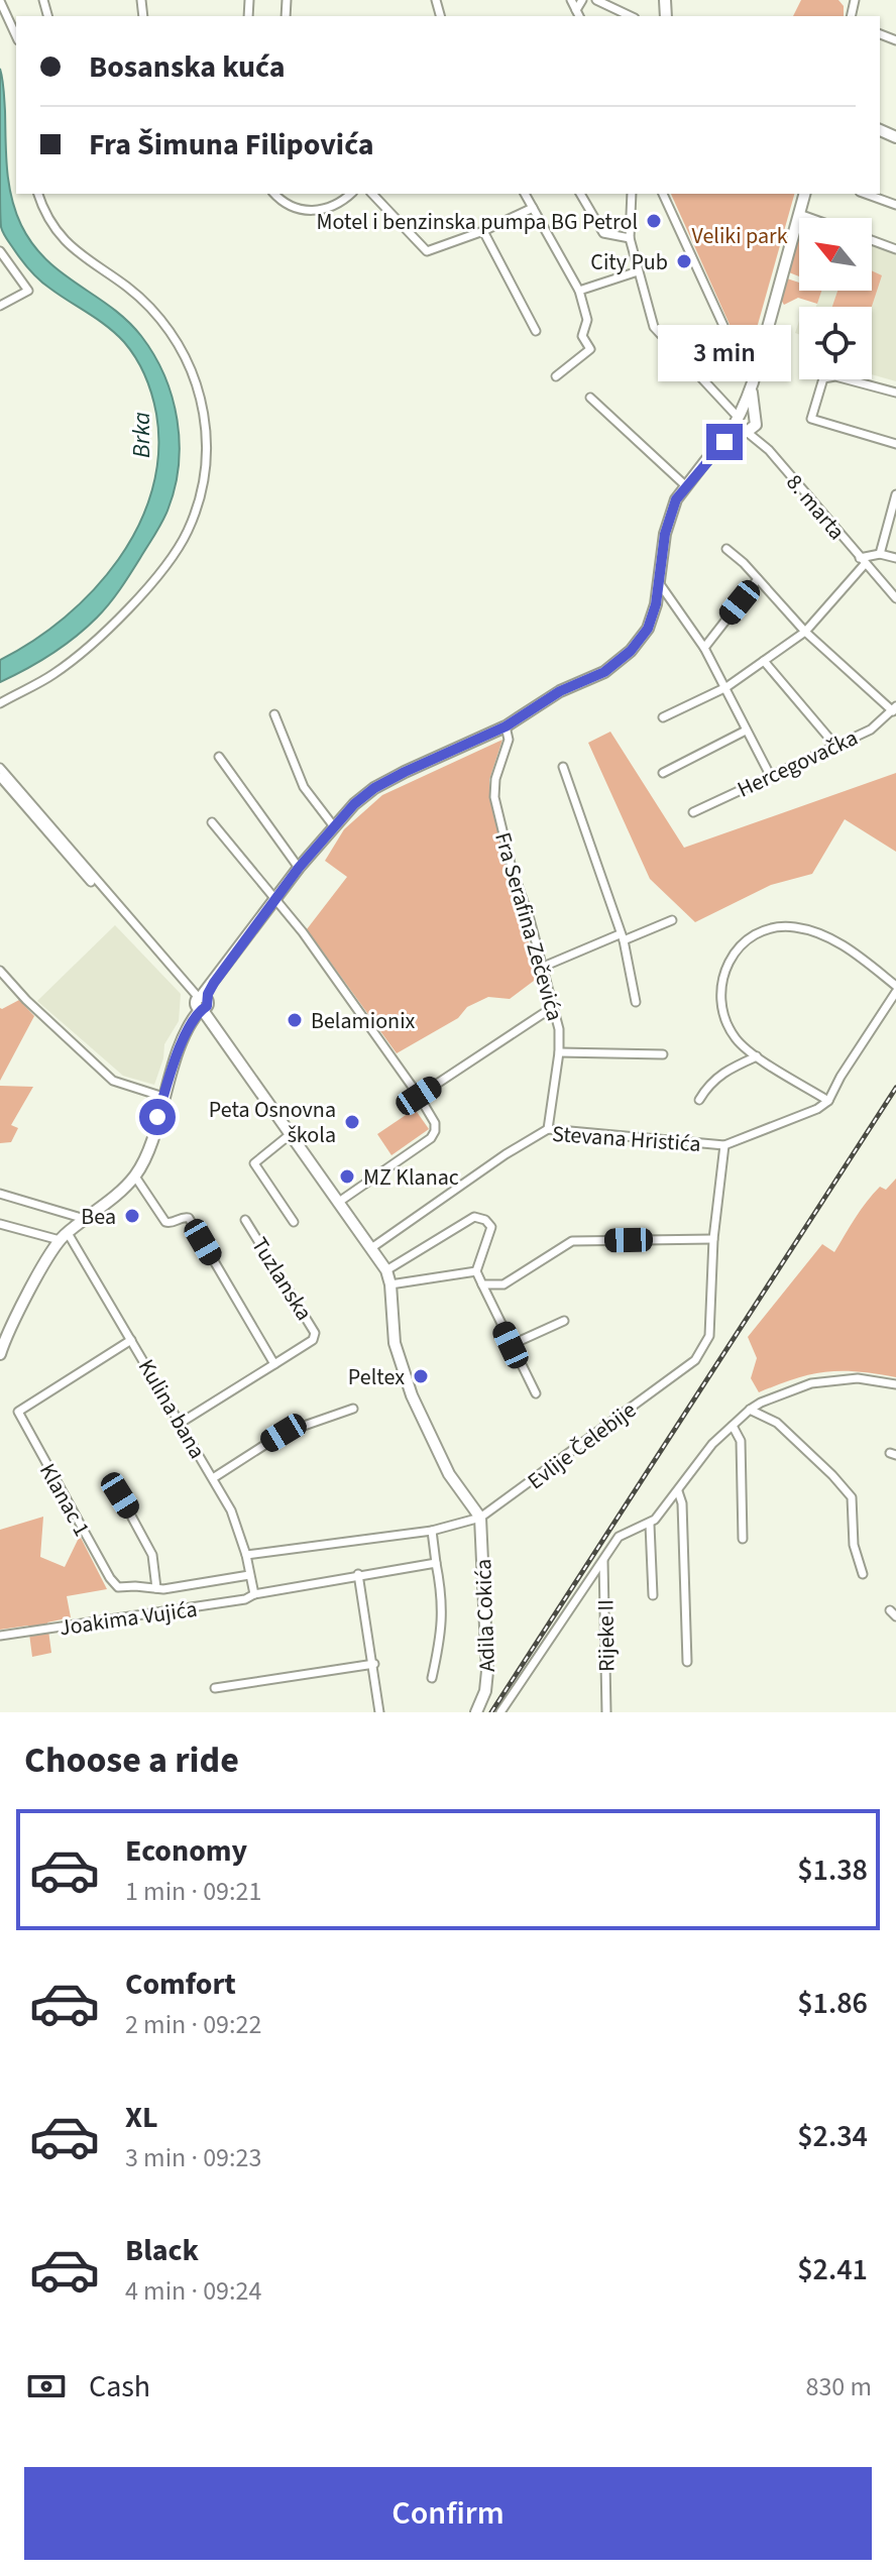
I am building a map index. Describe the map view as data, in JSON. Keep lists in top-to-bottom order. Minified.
{"streets":{"main road":["Adila Cokića"],"street":["8. marta","Hercegovačka","Fra Serafina Zečevića","Stevana Hristića","Tuzlanska","Kulina bana","Evlije Čelebije","Klanac 1","Joakima Vujića","Rijeke II"]},"crossings":[["Fra Serafina Zečevića","Stevana Hristića"],["Stevana Hristića","Evlije Čelebije"],["Tuzlanska","Kulina bana"],["Kulina bana","Evlije Čelebije"],["Kulina bana","Klanac 1"],["Kulina bana","Joakima Vujića"],["Evlije Čelebije","Adila Cokića"]],"water":["Brka"],"parks":["Veliki park"],"places":["Motel i benzinska pumpa BG Petrol","City Pub","Belamionix","Peta Osnovna škola","MZ Klanac","Bea","Peltex"],"north":"top left","page":{"banner":["Bosanska kuća","Fra Šimuna Filipovića"],"bubble":"3 min","heading":"Choose a ride","list":[{"name":"Economy","note":"1 min · 09:21","value":"$1.38"},{"name":"Comfort","note":"2 min · 09:22","value":"$1.86"},{"name":"XL","note":"3 min · 09:23","value":"$2.34"},{"name":"Black","note":"4 min · 09:24","value":"$2.41"}],"pay":["Cash","830 m"],"buttons":"Confirm"}}
